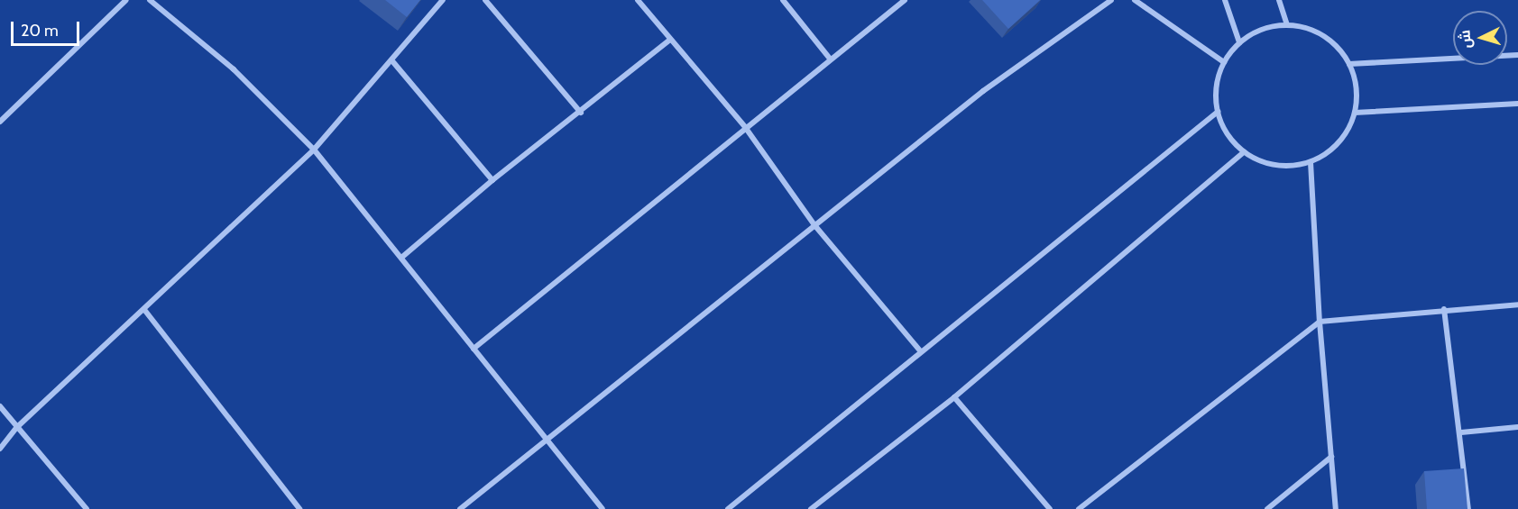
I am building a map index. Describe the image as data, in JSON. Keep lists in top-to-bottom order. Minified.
{"scale_bar":"20 m","north":"left"}
